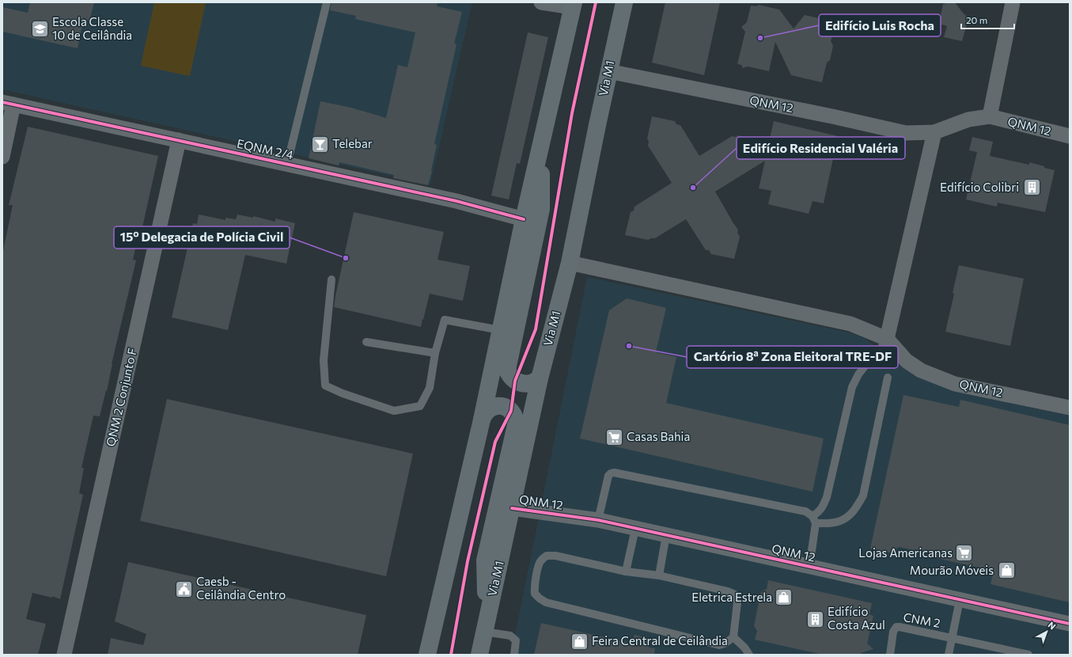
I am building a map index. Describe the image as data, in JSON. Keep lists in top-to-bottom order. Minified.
{"streets":{"main road":["Via M1"],"street":["QNM 12","EQNM 2/4","QNM 2 Conjunto F"],"lane":["CNM 2"]},"crossings":[["Via M1","QNM 12"],["QNM 12","CNM 2"],["EQNM 2/4","QNM 2 Conjunto F"]],"places":{"school or university":["Escola Classe 10 de Ceilândia"],"other":["Edifício Luis Rocha","Edifício Residencial Valéria","15º Delegacia de Polícia Civil","Cartório 8ª Zona Eleitoral TRE-DF"],"bar":["Telebar"],"building":["Edifício Colibri","Edifício Costa Azul"],"supermarket":["Casas Bahia","Lojas Americanas"],"shop":["Mourão Móveis","Eletrica Estrela","Feira Central de Ceilândia"],"public building":["Caesb - Ceilândia Centro"]},"scale_bar":"20 m","north":"top right"}
